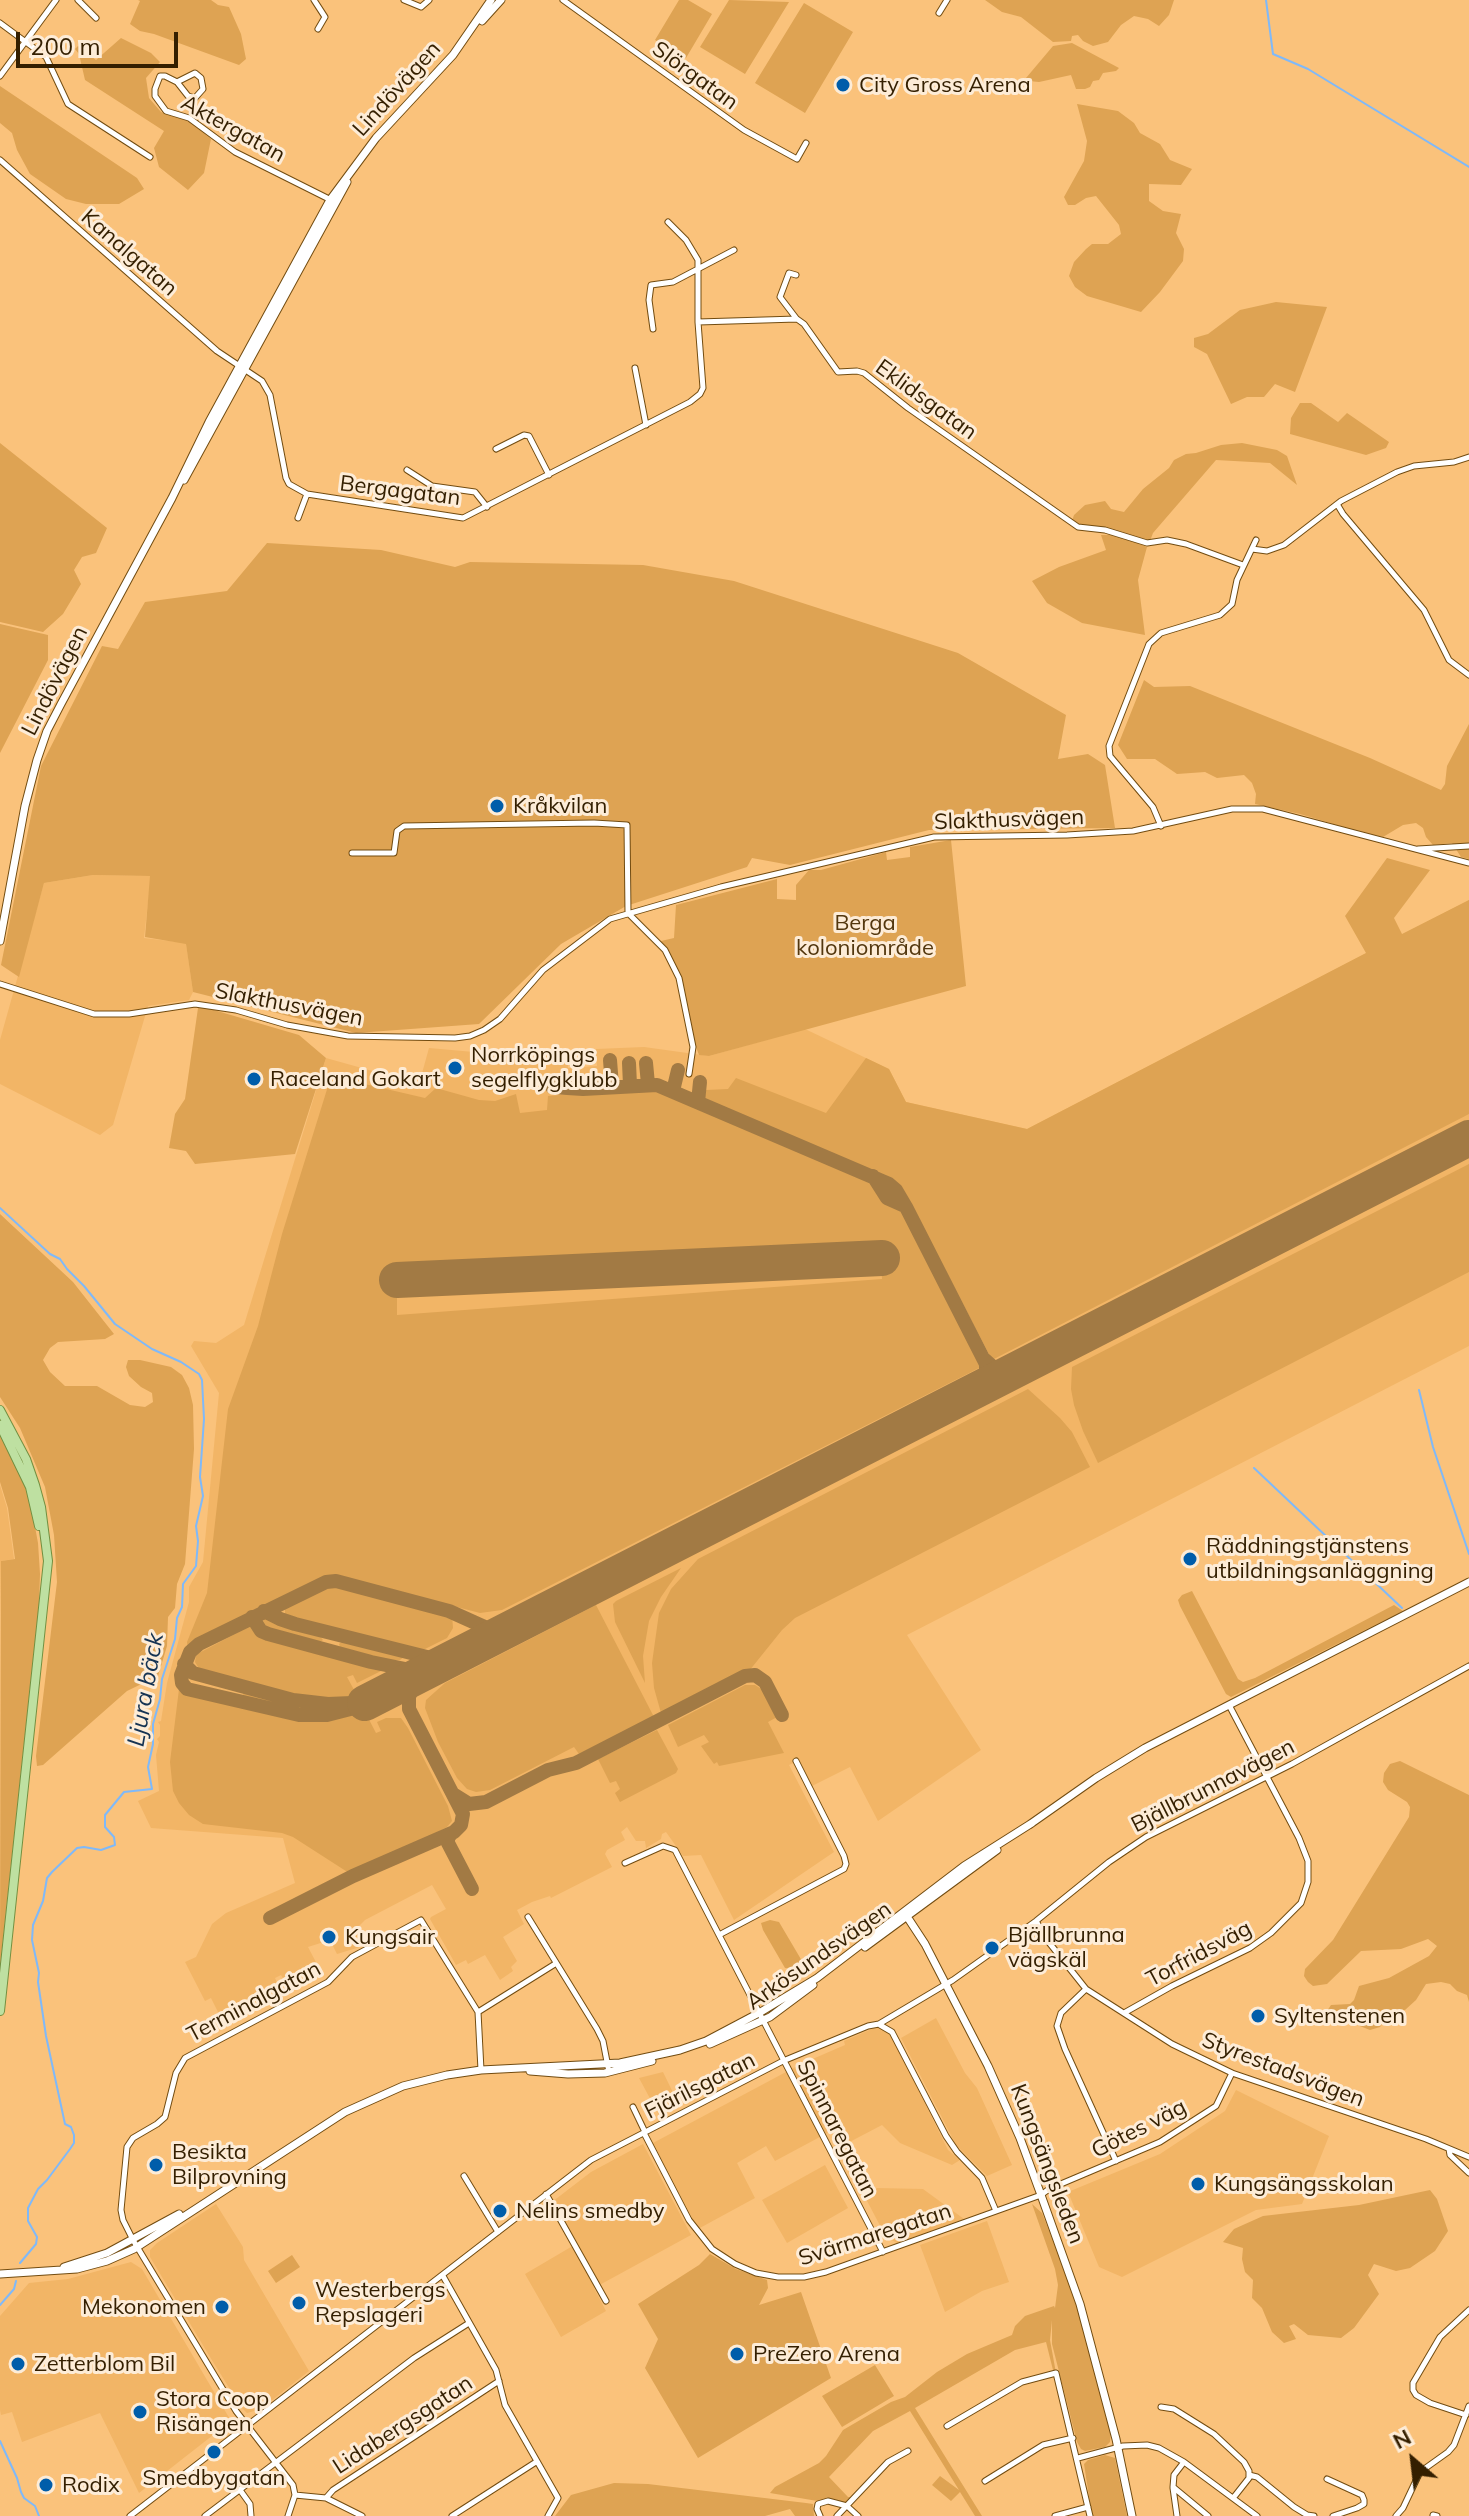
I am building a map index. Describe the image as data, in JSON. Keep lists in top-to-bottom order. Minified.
{"streets":{"main road":["Lindövägen","Arkösundsvägen","Kungsängsleden"],"street":["Slörgatan","Aktergatan","Kanalgatan","Eklidsgatan","Bergagatan","Slakthusvägen","Bjällbrunnavägen","Torfridsväg","Terminalgatan","Styrestadsvägen","Fjärilsgatan","Spinnaregatan","Götes väg","Svärmaregatan","Lidabergsgatan"]},"crossings":[["Lindövägen","Aktergatan"],["Lindövägen","Kanalgatan"],["Lindövägen","Bergagatan"],["Kanalgatan","Bergagatan"],["Bjällbrunnavägen","Torfridsväg"],["Bjällbrunnavägen","Styrestadsvägen"],["Bjällbrunnavägen","Fjärilsgatan"],["Bjällbrunnavägen","Kungsängsleden"],["Torfridsväg","Arkösundsvägen"],["Torfridsväg","Styrestadsvägen"],["Arkösundsvägen","Terminalgatan"],["Arkösundsvägen","Spinnaregatan"],["Arkösundsvägen","Kungsängsleden"],["Styrestadsvägen","Götes väg"],["Fjärilsgatan","Spinnaregatan"],["Fjärilsgatan","Kungsängsleden"],["Fjärilsgatan","Svärmaregatan"],["Spinnaregatan","Svärmaregatan"],["Götes väg","Kungsängsleden"],["Götes väg","Svärmaregatan"],["Kungsängsleden","Svärmaregatan"]],"water":["Ljura bäck"],"parks":["Berga koloniområde"],"places":["City Gross Arena","Kråkvilan","Norrköpings segelflygklubb","Raceland Gokart","Räddningstjänstens utbildningsanläggning","Kungsair","Bjällbrunna vägskäl","Syltenstenen","Besikta Bilprovning","Kungsängsskolan","Nelins smedby","Westerbergs Repslageri","Mekonomen","PreZero Arena","Zetterblom Bil","Stora Coop Risängen","Smedbygatan","Rodix"],"scale_bar":"200 m","north":"top left"}
